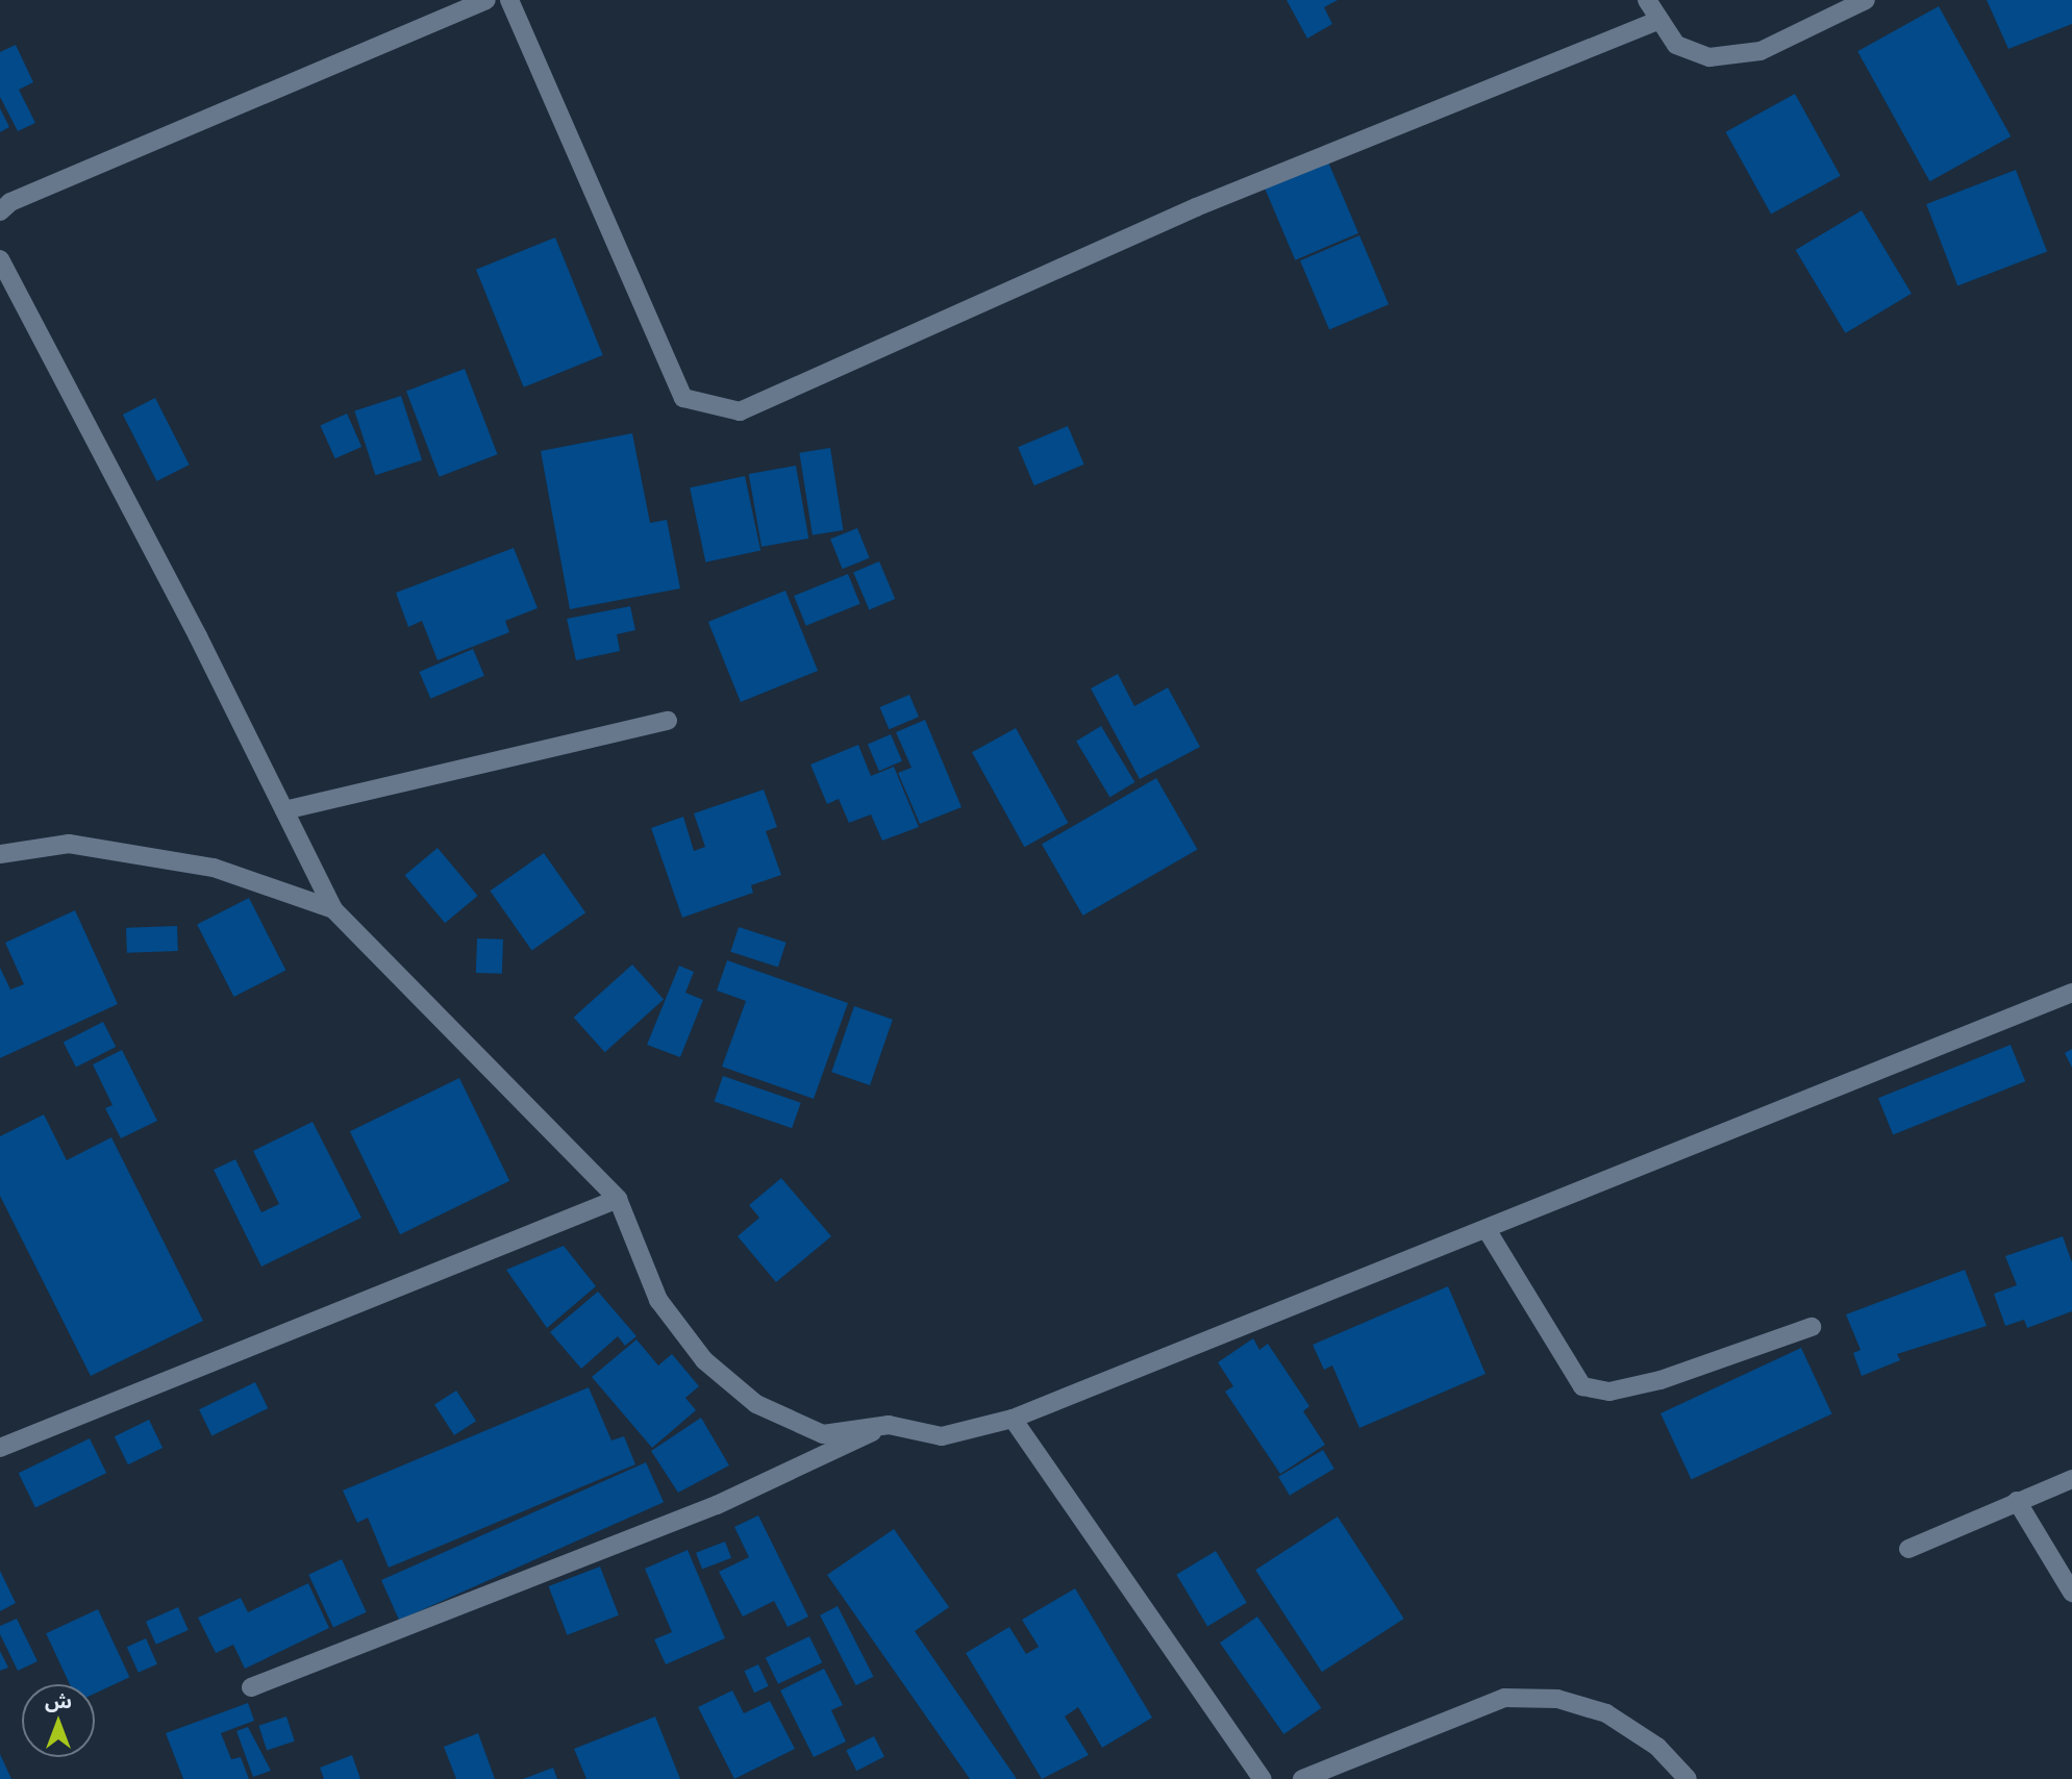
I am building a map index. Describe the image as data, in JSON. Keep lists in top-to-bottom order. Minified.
{"north":"top"}
